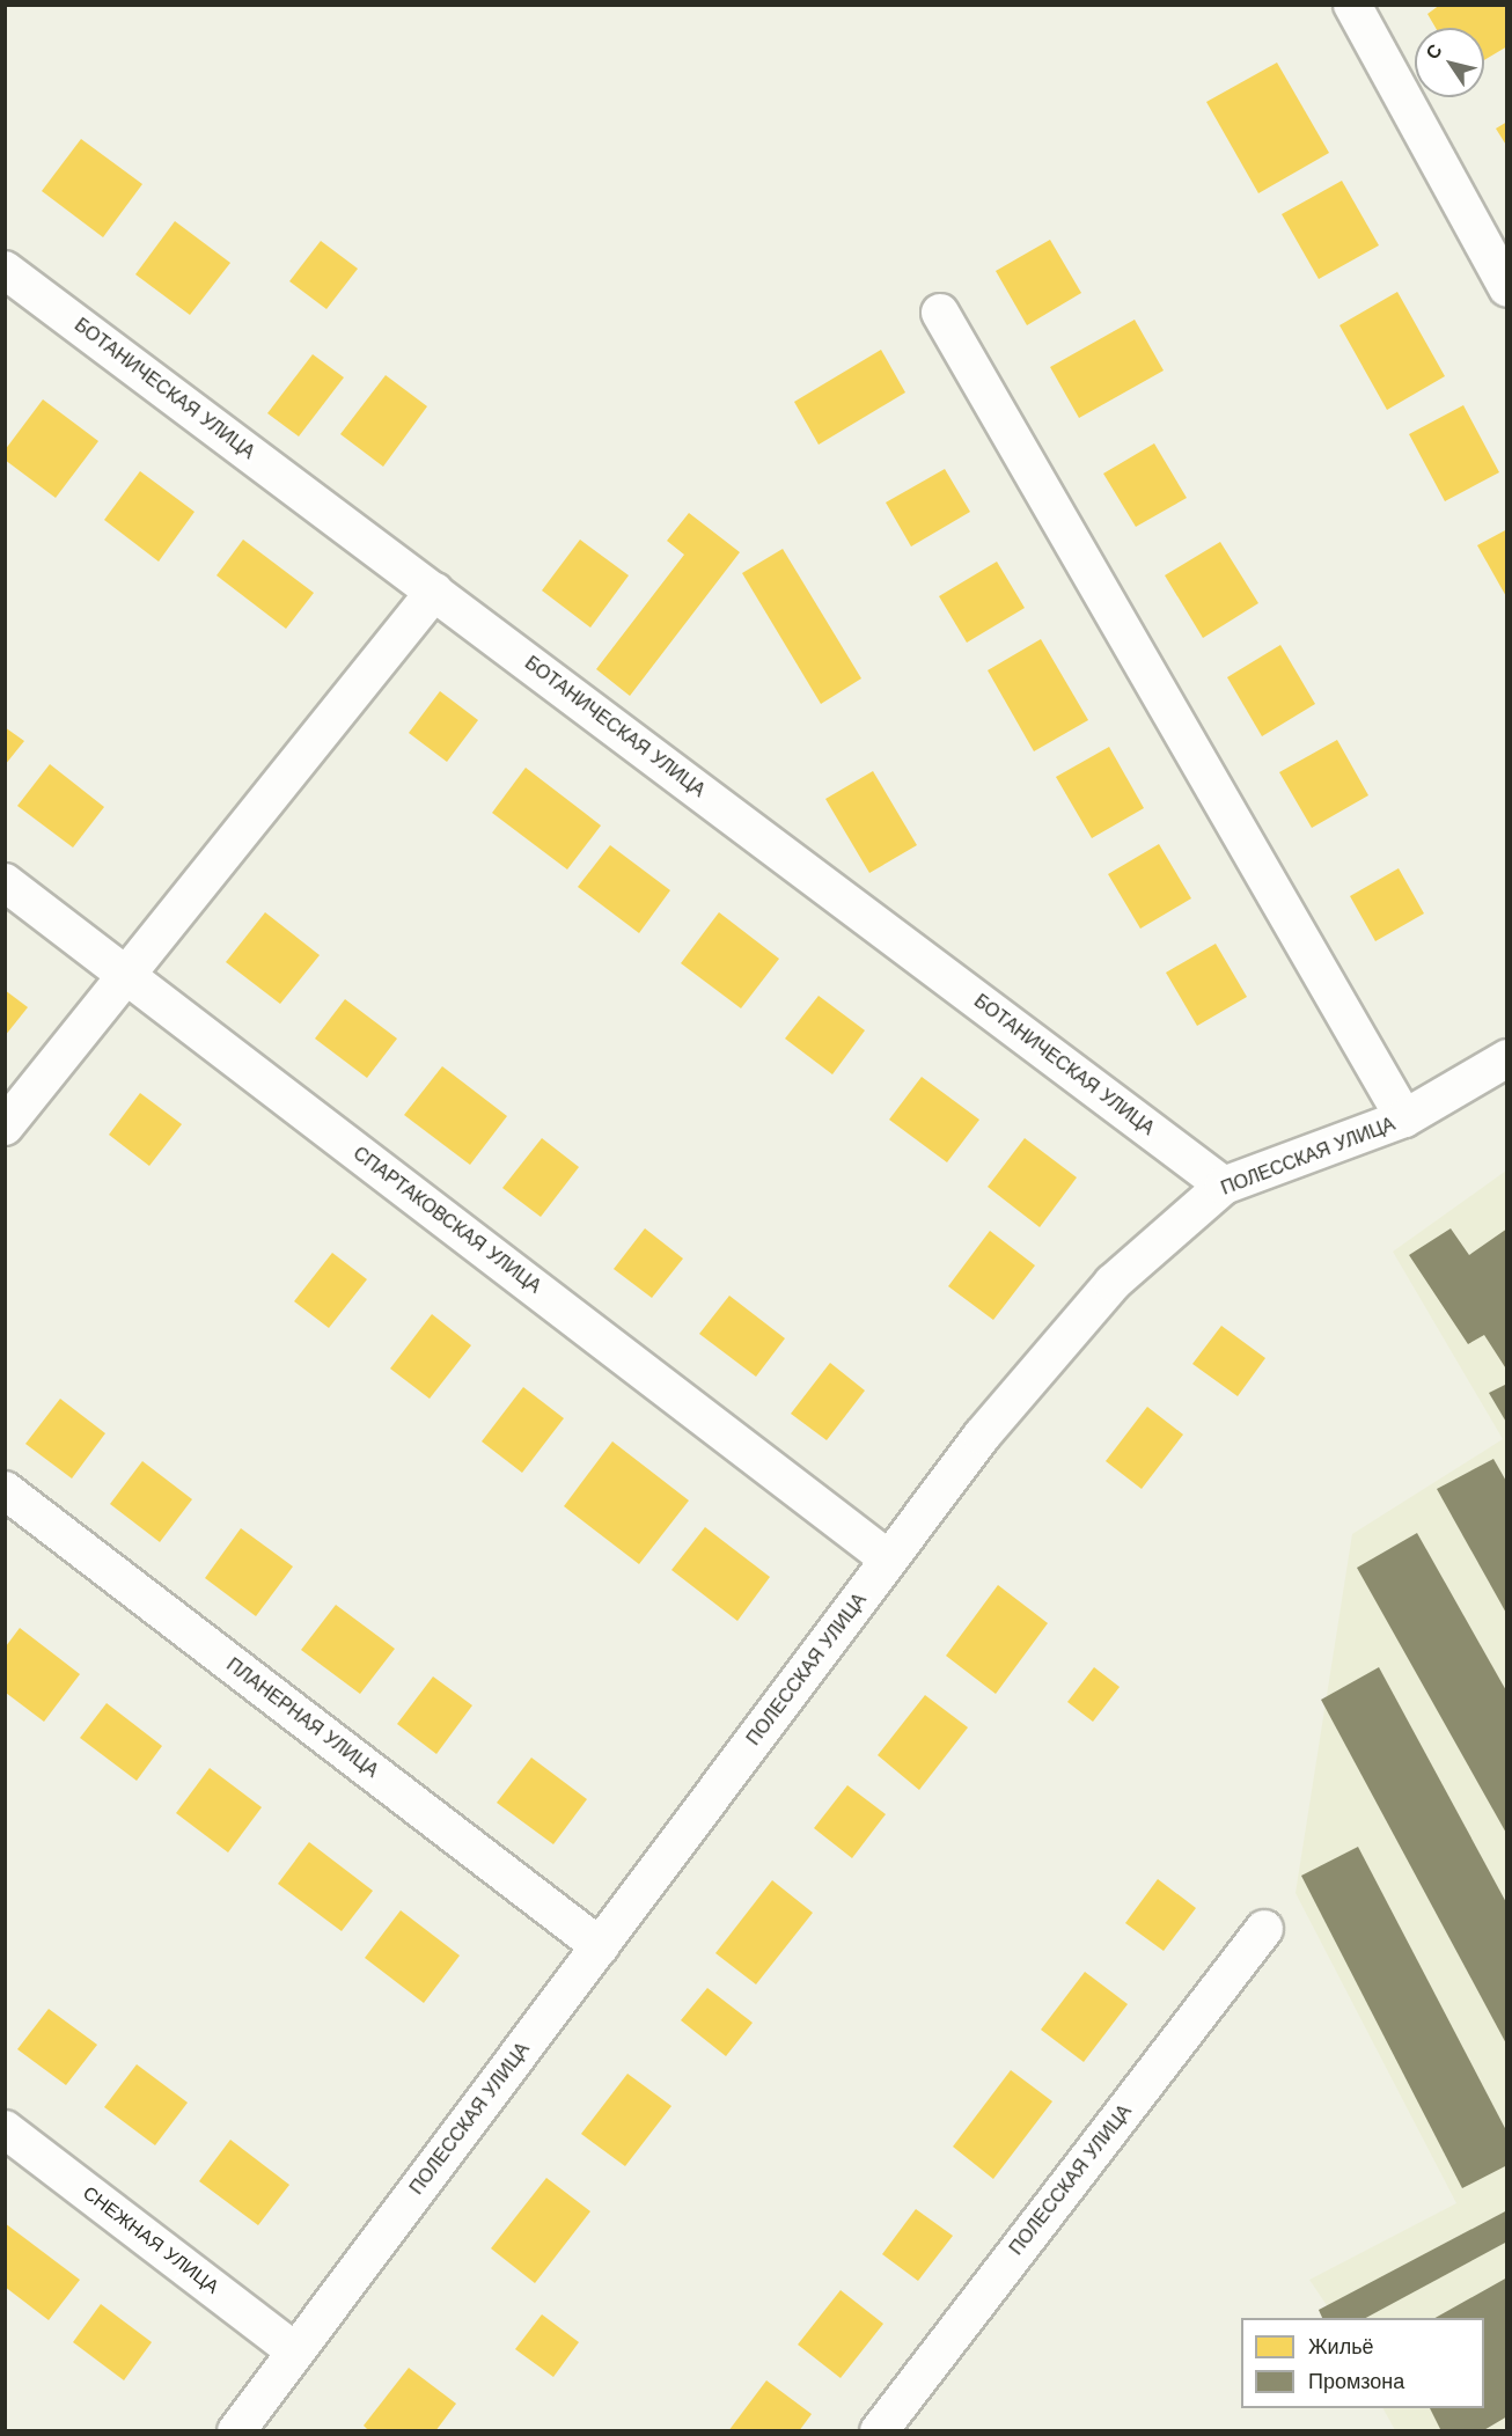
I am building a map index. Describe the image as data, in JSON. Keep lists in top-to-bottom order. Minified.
{"streets":{"street":["БОТАНИЧЕСКАЯ УЛИЦА","ПОЛЕССКАЯ УЛИЦА","СПАРТАКОВСКАЯ УЛИЦА","ПЛАНЕРНАЯ УЛИЦА","СНЕЖНАЯ УЛИЦА"]},"crossings":[["БОТАНИЧЕСКАЯ УЛИЦА","ПОЛЕССКАЯ УЛИЦА"],["ПОЛЕССКАЯ УЛИЦА","СПАРТАКОВСКАЯ УЛИЦА"],["ПОЛЕССКАЯ УЛИЦА","ПЛАНЕРНАЯ УЛИЦА"],["ПОЛЕССКАЯ УЛИЦА","СНЕЖНАЯ УЛИЦА"]],"legend":["Жильё","Промзона"],"north":"top left"}
